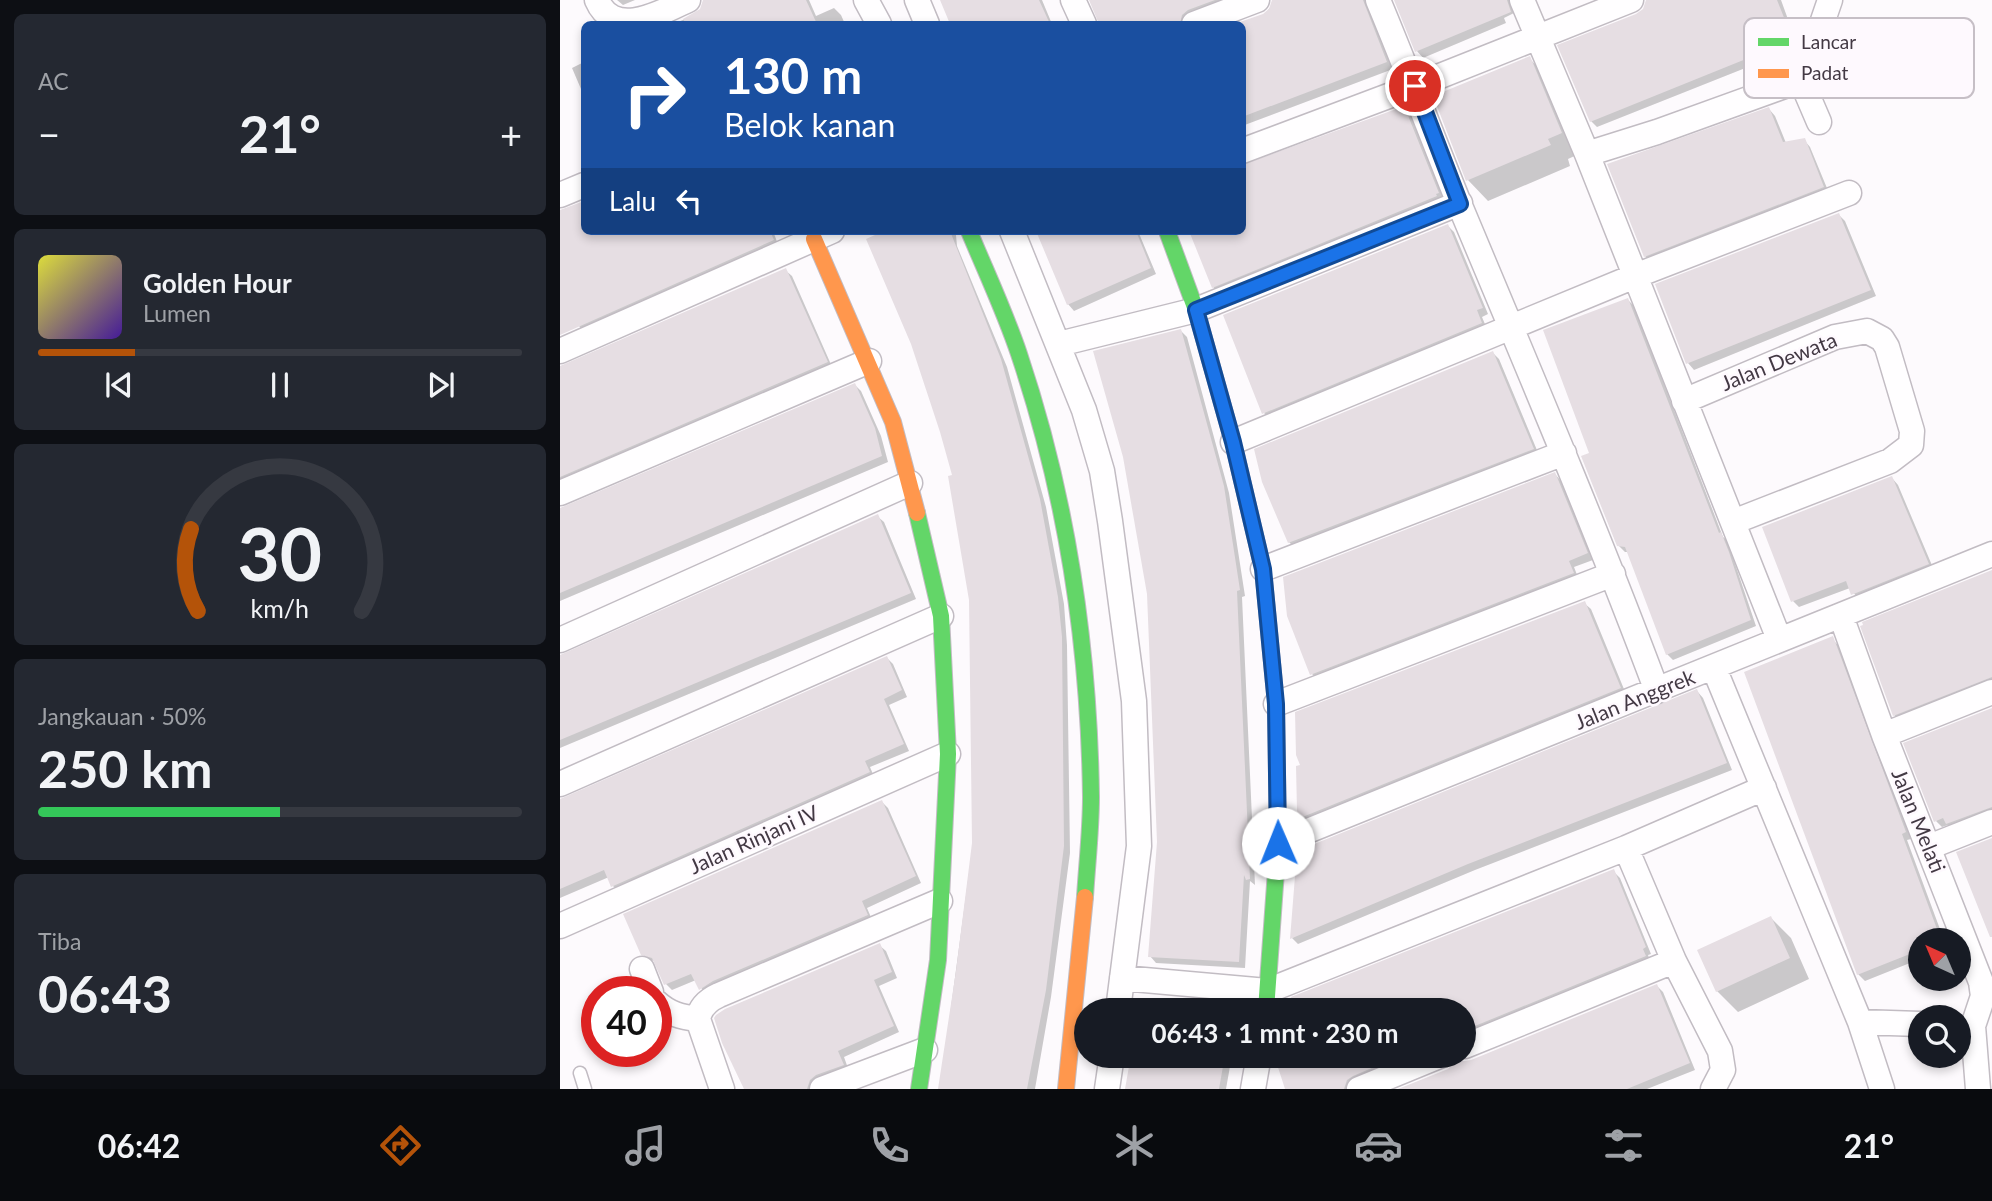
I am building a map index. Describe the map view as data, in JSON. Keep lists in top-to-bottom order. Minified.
{"streets":{"street":["Jalan Dewata","Jalan Anggrek","Jalan Melati","Jalan Rinjani IV"]},"crossings":[["Jalan Anggrek","Jalan Melati"]],"legend":["Lancar","Padat"],"north":"top left","page":{"tile":["AC",["Jangkauan · 50%","250 km"],["Tiba","06:43"]],"turn":["130 m","Belok kanan"],"heat":["−","21°","+"],"then":"Lalu","song":["Golden Hour","Lumen"],"limit":"40","trip":"06:43 · 1 mnt · 230 m","tabs":["06:42","21°"],"gauge":["30","km/h"]}}
